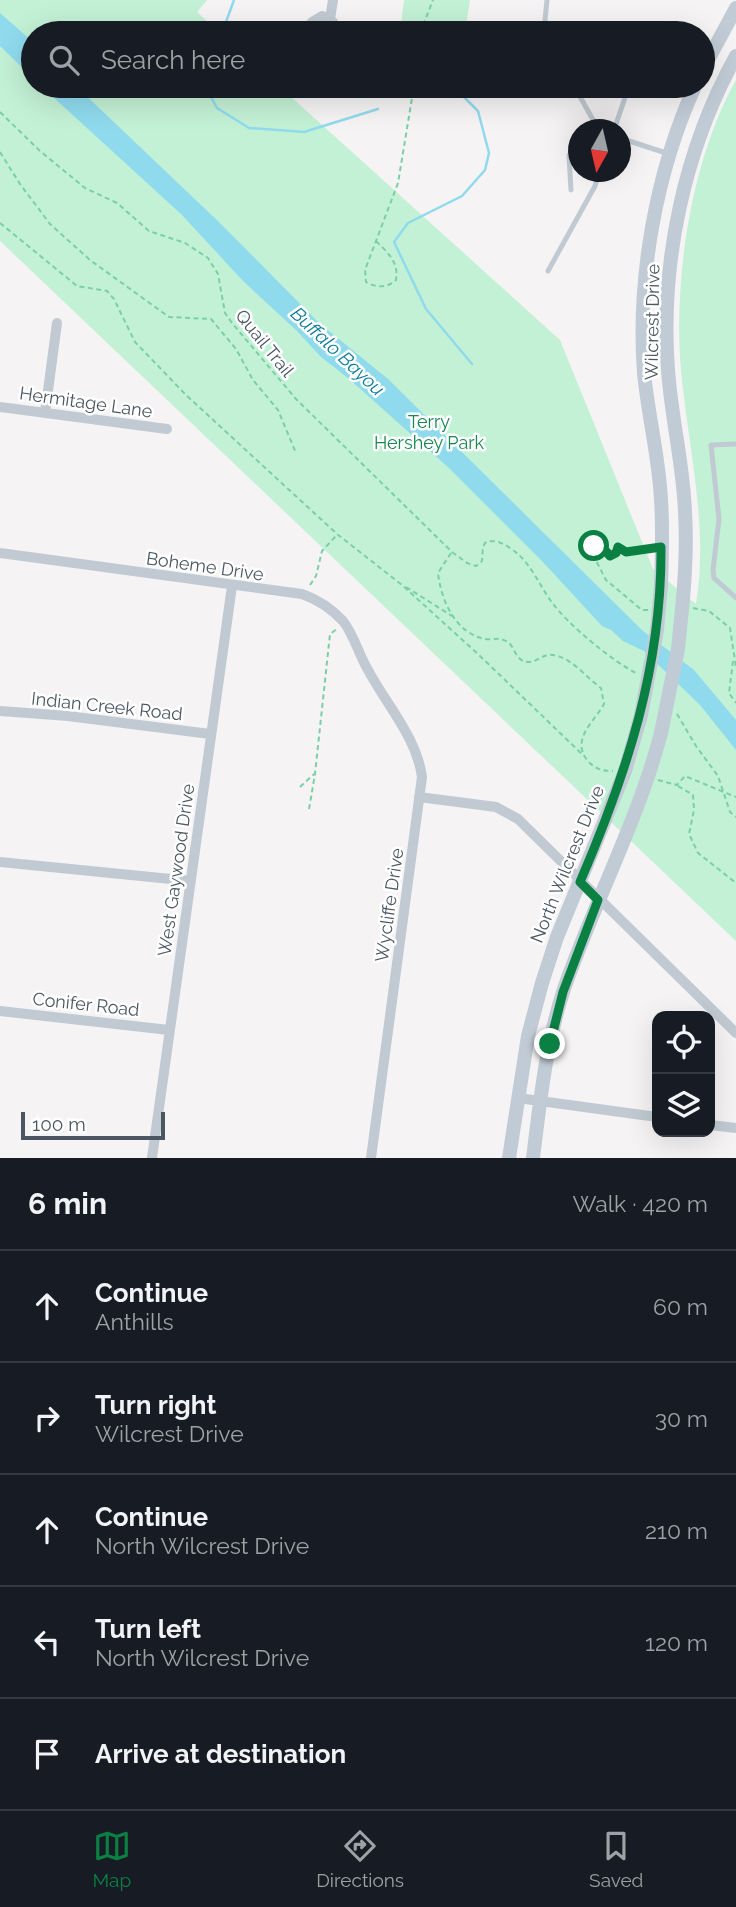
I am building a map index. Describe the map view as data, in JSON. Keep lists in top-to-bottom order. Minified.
{"streets":{"main road":["Wilcrest Drive","North Wilcrest Drive"],"street":["Hermitage Lane","Boheme Drive","Indian Creek Road","West Gaywood Drive","Wycliffe Drive","Conifer Road"],"path":["Quail Trail"]},"crossings":[["Wilcrest Drive","North Wilcrest Drive"],["Boheme Drive","West Gaywood Drive"],["Boheme Drive","Wycliffe Drive"],["Indian Creek Road","West Gaywood Drive"],["West Gaywood Drive","Conifer Road"]],"water":["Buffalo Bayou"],"parks":["Terry Hershey Park"],"scale_bar":"100 m","north":"bottom","page":{"search":"Search here","scale":"100 m","heading":["6 min","Walk · 420 m"],"list":[["Continue","Anthills","60 m"],["Turn right","Wilcrest Drive","30 m"],["Continue","North Wilcrest Drive","210 m"],["Turn left","North Wilcrest Drive","120 m"],"Arrive at destination"],"nav":["Map","Directions","Saved"]}}
